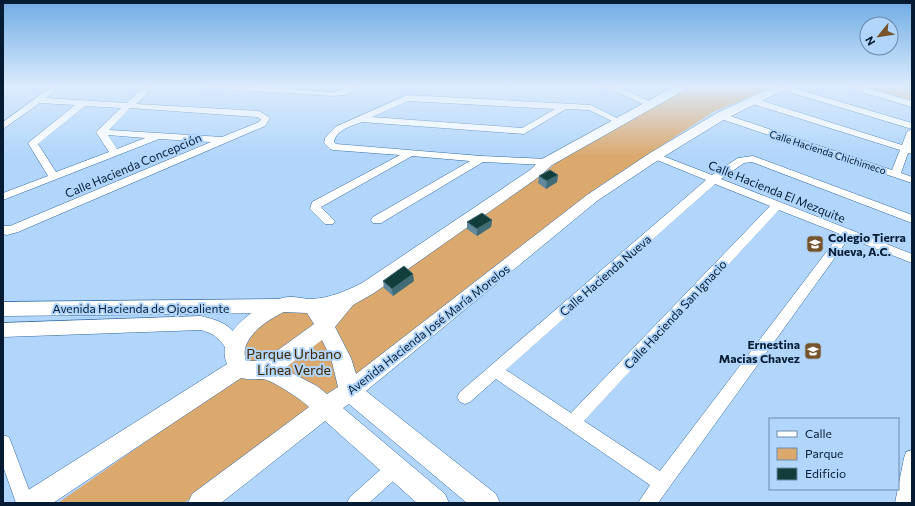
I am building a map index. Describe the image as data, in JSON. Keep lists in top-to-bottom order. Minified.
{"streets":{"main road":["Avenida Hacienda de Ojocaliente","Avenida Hacienda José María Morelos"],"street":["Calle Hacienda Chichimeco","Calle Hacienda Concepción","Calle Hacienda El Mezquite","Calle Hacienda Nueva","Calle Hacienda San Ignacio"]},"crossings":[["Calle Hacienda Chichimeco","Avenida Hacienda José María Morelos"],["Calle Hacienda El Mezquite","Calle Hacienda Nueva"],["Calle Hacienda El Mezquite","Calle Hacienda San Ignacio"],["Calle Hacienda El Mezquite","Avenida Hacienda José María Morelos"]],"parks":["Parque Urbano Línea Verde"],"places":{"school or university":["Colegio Tierra Nueva, A.C.","Ernestina Macias Chavez"]},"legend":["Calle","Parque","Edificio"],"north":"bottom left"}
